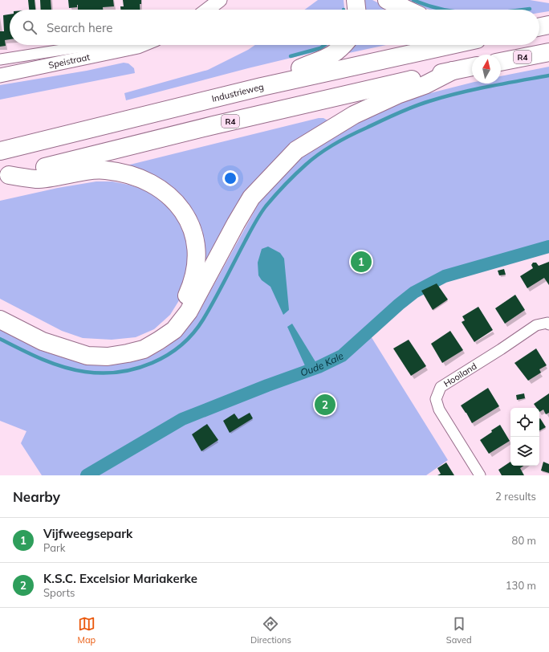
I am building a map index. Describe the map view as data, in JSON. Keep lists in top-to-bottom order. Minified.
{"streets":{"highway":["R4","Industrieweg"],"street":["Speistraat","Hooiland"]},"water":["Oude Kale"],"north":"top","page":{"search":"Search here","pins":["1","2"],"heading":["Nearby","2 results"],"list":[{"mark":"1","name":"Vijfweegsepark","note":"Park","value":"80 m"},{"mark":"2","name":"K.S.C. Excelsior Mariakerke","note":"Sports","value":"130 m"}],"nav":["Map","Directions","Saved"]}}
